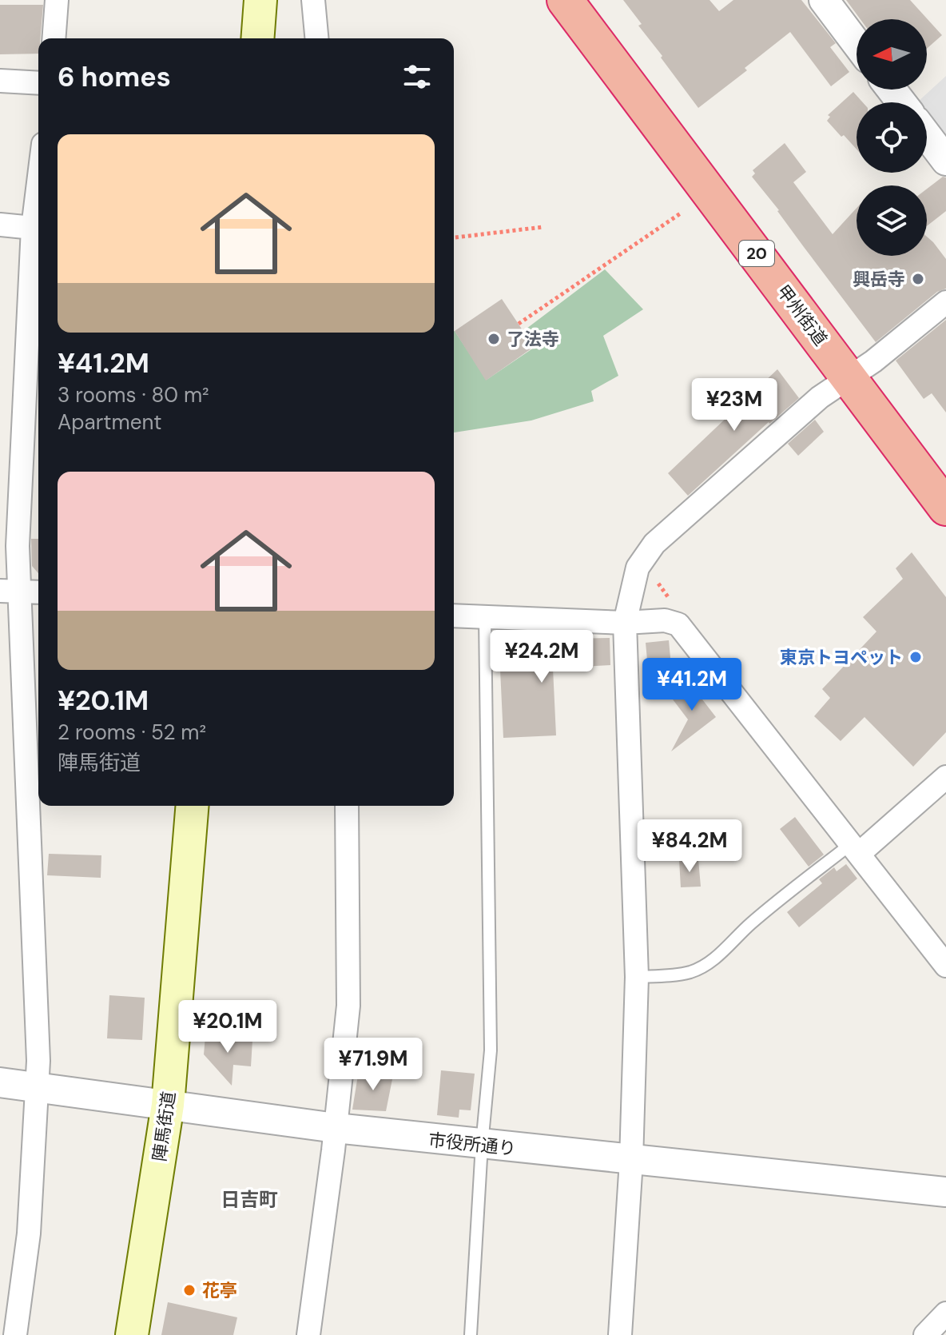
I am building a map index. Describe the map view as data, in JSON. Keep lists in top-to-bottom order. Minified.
{"streets":{"highway":["20","甲州街道"],"main road":["陣馬街道"],"street":["市役所通り"]},"crossings":[["陣馬街道","市役所通り"]],"districts":["日吉町"],"places":["興岳寺","了法寺","東京トヨペット","花亭"],"north":"left","page":{"heading":"6 homes","list":[{"name":"¥41.2M","note":"3 rooms · 80 m² · Apartment"},{"name":"¥20.1M","note":"2 rooms · 52 m² · 陣馬街道"}],"price":["¥23M","¥24.2M","¥41.2M","¥84.2M","¥20.1M","¥71.9M"]}}
